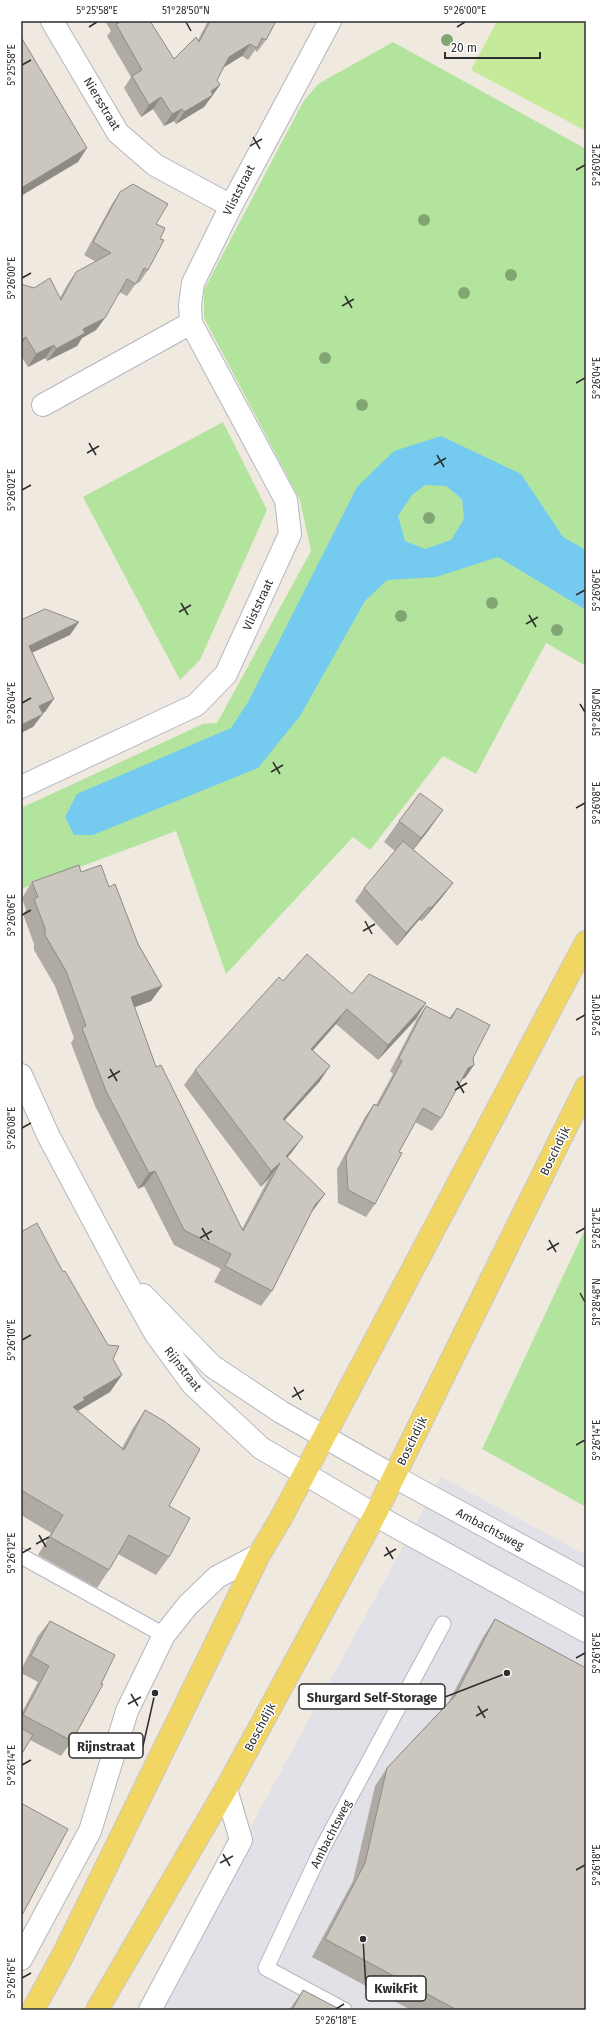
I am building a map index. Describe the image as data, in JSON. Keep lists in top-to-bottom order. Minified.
{"streets":{"main road":["Boschdijk"],"street":["Niersstraat","Vliststraat","Rijnstraat","Ambachtsweg"]},"crossings":[["Niersstraat","Vliststraat"],["Boschdijk","Rijnstraat"],["Boschdijk","Ambachtsweg"],["Rijnstraat","Ambachtsweg"]],"places":["Shurgard Self-Storage","Rijnstraat","KwikFit"],"scale_bar":"20 m","coordinates":["5°25'58\"E","51°28'50\"N","5°26'00\"E","5°26'02\"E","5°26'04\"E","5°26'06\"E","5°26'08\"E","5°26'10\"E","5°26'12\"E","51°28'48\"N","5°26'14\"E","5°26'16\"E","5°26'18\"E"]}
